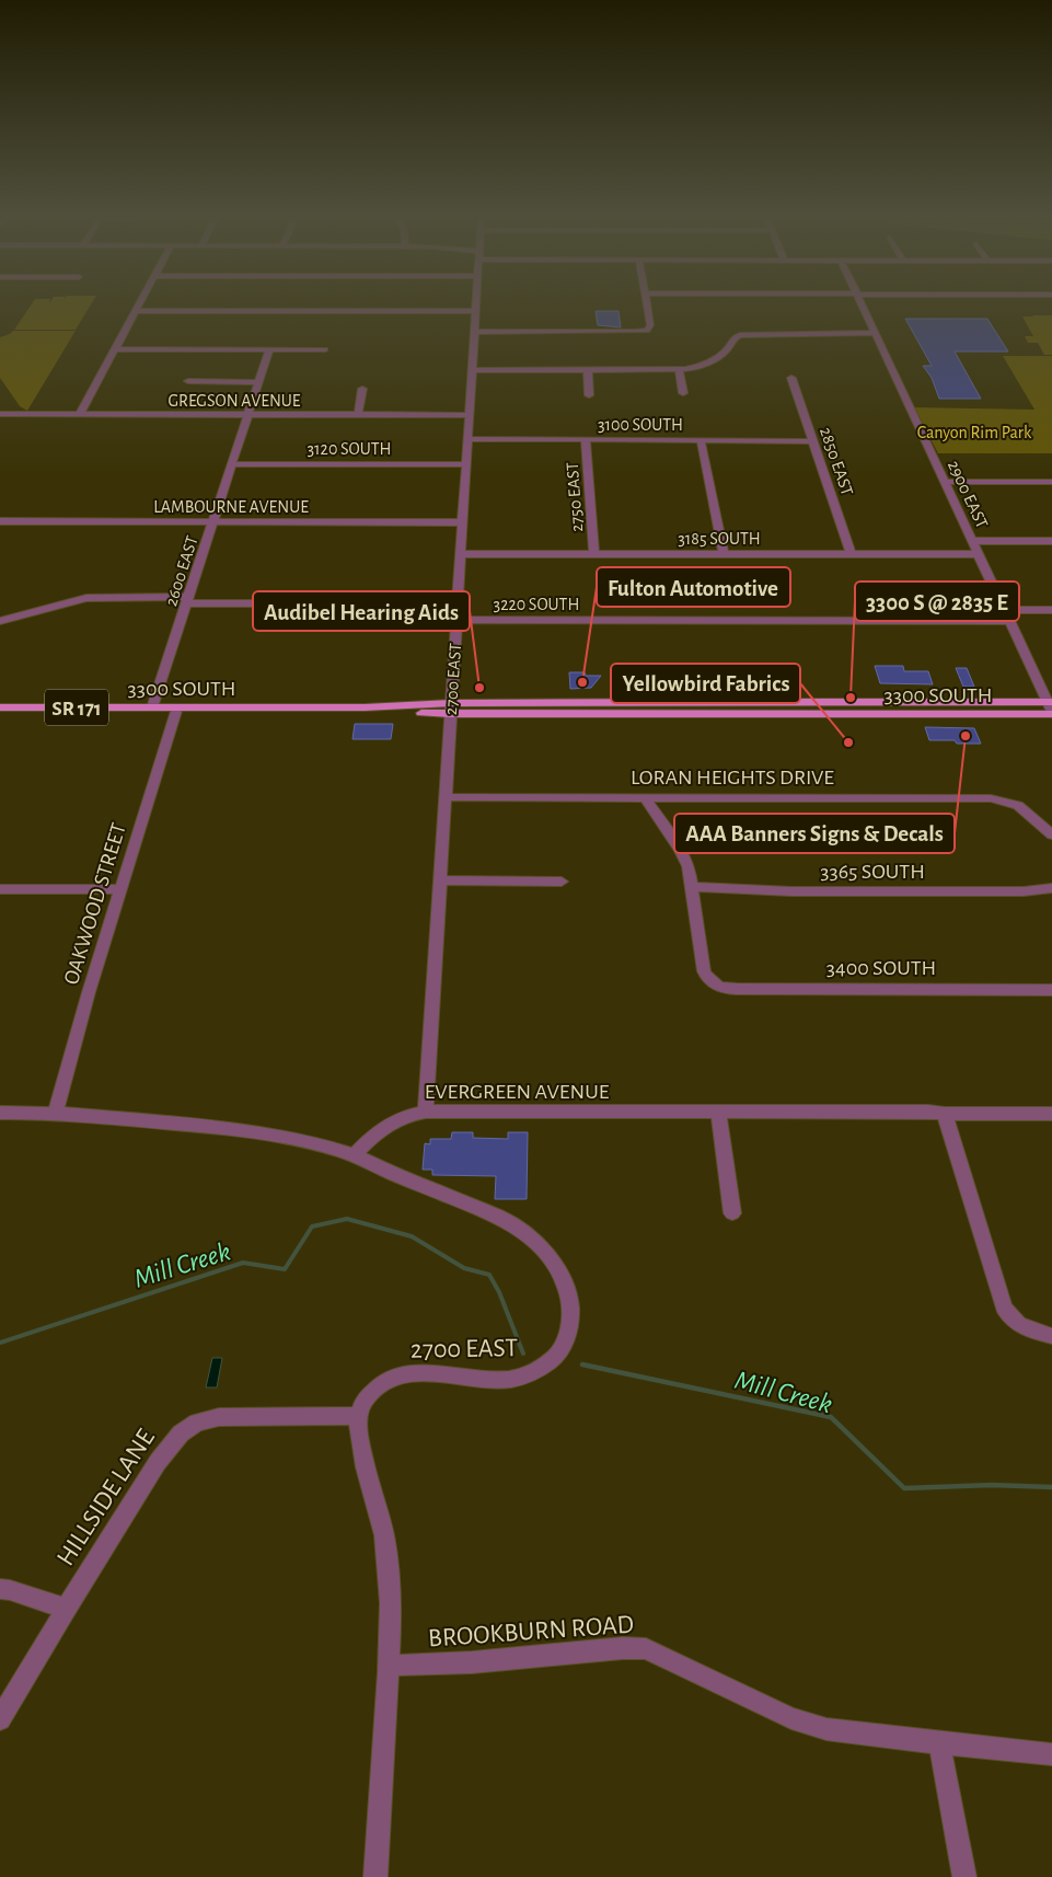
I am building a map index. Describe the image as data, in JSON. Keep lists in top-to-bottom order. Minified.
{"streets":{"main road":["3300 SOUTH","SR 171"],"street":["GREGSON AVENUE","3100 SOUTH","3120 SOUTH","2850 EAST","2900 EAST","2750 EAST","LAMBOURNE AVENUE","3185 SOUTH","2600 EAST","3220 SOUTH","2700 EAST","LORAN HEIGHTS DRIVE","3365 SOUTH","OAKWOOD STREET","3400 SOUTH","EVERGREEN AVENUE","HILLSIDE LANE","BROOKBURN ROAD"]},"crossings":[["GREGSON AVENUE","2600 EAST"],["GREGSON AVENUE","2700 EAST"],["3100 SOUTH","2850 EAST"],["3100 SOUTH","2750 EAST"],["3100 SOUTH","2700 EAST"],["3120 SOUTH","2600 EAST"],["3120 SOUTH","2700 EAST"],["2850 EAST","3185 SOUTH"],["2900 EAST","3185 SOUTH"],["2900 EAST","3220 SOUTH"],["2900 EAST","3300 SOUTH"],["2750 EAST","3185 SOUTH"],["LAMBOURNE AVENUE","2600 EAST"],["LAMBOURNE AVENUE","2700 EAST"],["3185 SOUTH","2700 EAST"],["2600 EAST","3300 SOUTH"],["3220 SOUTH","2700 EAST"],["2700 EAST","3300 SOUTH"],["2700 EAST","LORAN HEIGHTS DRIVE"],["2700 EAST","EVERGREEN AVENUE"],["2700 EAST","HILLSIDE LANE"],["3300 SOUTH","OAKWOOD STREET"],["3365 SOUTH","3400 SOUTH"]],"water":["Mill Creek"],"parks":["Canyon Rim Park"],"places":["Fulton Automotive","Audibel Hearing Aids","3300 S @ 2835 E","AAA Banners Signs & Decals","Yellowbird Fabrics"]}
